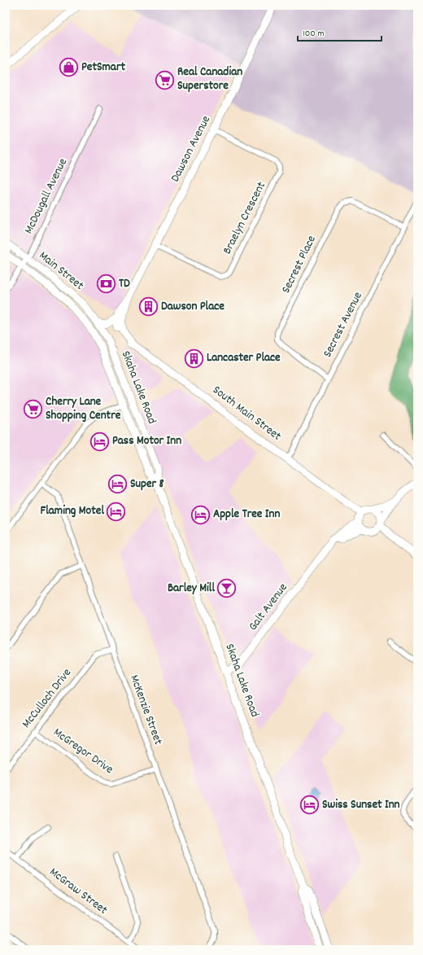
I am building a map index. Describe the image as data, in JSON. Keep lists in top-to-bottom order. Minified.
{"streets":{"street":["Dawson Avenue","McDougall Avenue","Braelyn Crescent","Secrest Place","Main Street","Secrest Avenue","Skaha Lake Road","South Main Street","Galt Avenue","McCulloch Drive","McKenzie Street","McGregor Drive","McGraw Street"]},"crossings":[["Dawson Avenue","Braelyn Crescent"],["Dawson Avenue","South Main Street"],["McDougall Avenue","Main Street"],["Secrest Place","Secrest Avenue"],["Main Street","Skaha Lake Road"],["Secrest Avenue","South Main Street"],["Skaha Lake Road","Galt Avenue"],["South Main Street","Galt Avenue"],["McCulloch Drive","McKenzie Street"],["McCulloch Drive","McGregor Drive"],["McKenzie Street","McGregor Drive"]],"places":{"shop":["PetSmart"],"supermarket":["Real Canadian Superstore","Cherry Lane Shopping Centre"],"bank":["TD"],"building":["Dawson Place","Lancaster Place"],"hotel":["Pass Motor Inn","Super 8","Flaming Motel","Apple Tree Inn","Swiss Sunset Inn"],"bar":["Barley Mill"]},"scale_bar":"100 m"}
